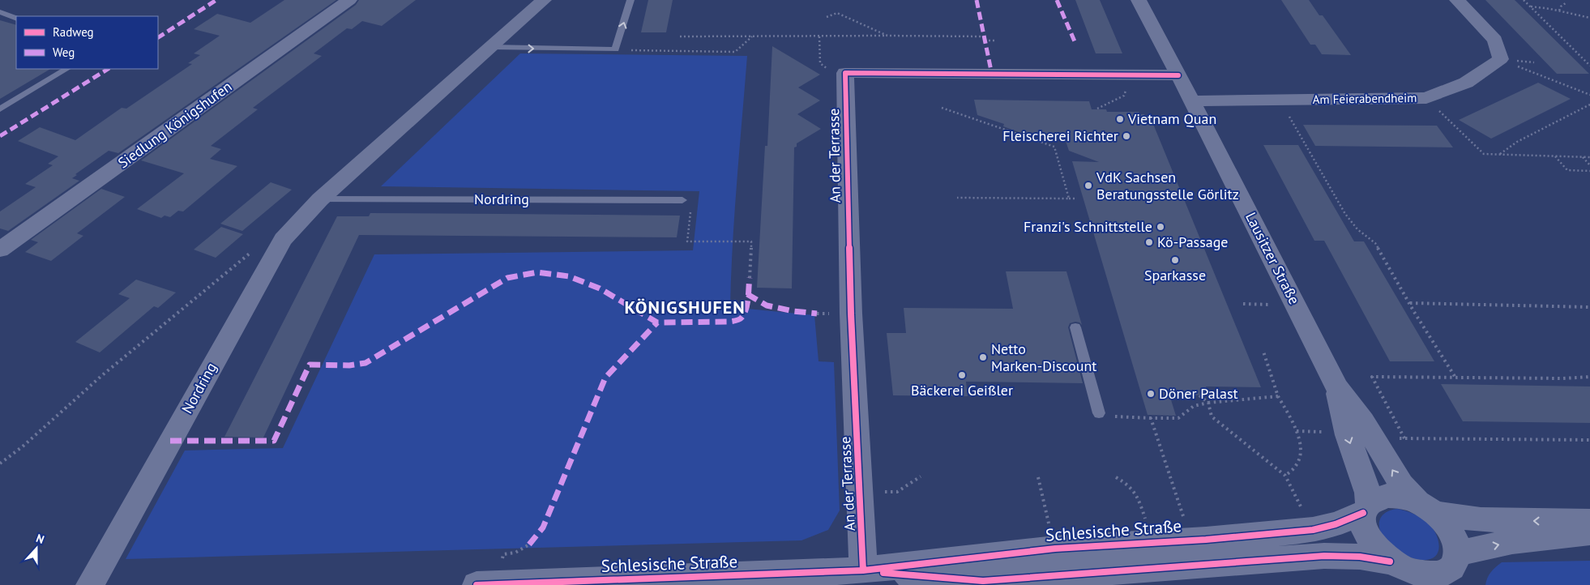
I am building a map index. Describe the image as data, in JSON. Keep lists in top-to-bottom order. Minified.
{"streets":{"street":["Am Feierabendheim","Siedlung Königshufen","An der Terrasse","Nordring","Lausitzer Straße","Schlesische Straße"]},"crossings":[["Am Feierabendheim","Lausitzer Straße"],["An der Terrasse","Lausitzer Straße"],["An der Terrasse","Schlesische Straße"],["Lausitzer Straße","Schlesische Straße"]],"districts":["KÖNIGSHUFEN"],"places":["Vietnam Quan","Fleischerei Richter","VdK Sachsen Beratungsstelle Görlitz","Franzi's Schnittstelle","Kö-Passage","Sparkasse","Netto Marken-Discount","Bäckerei Geißler","Döner Palast"],"legend":["Radweg","Weg"],"north":"top"}
